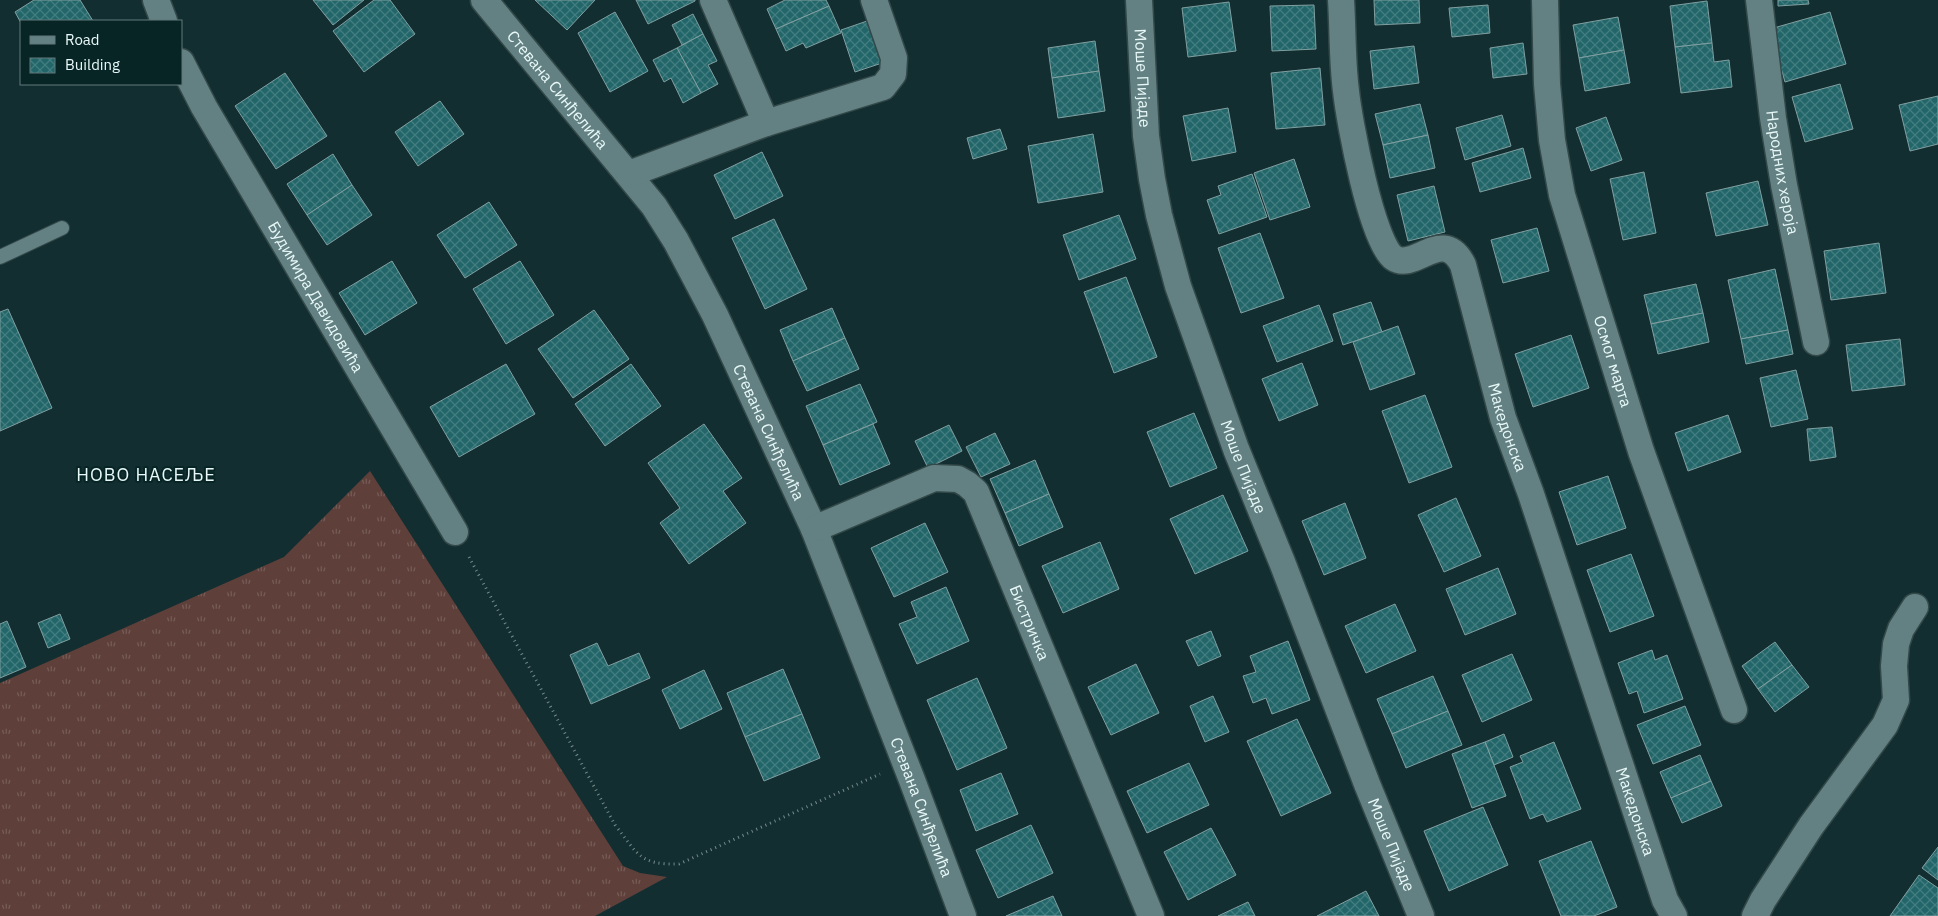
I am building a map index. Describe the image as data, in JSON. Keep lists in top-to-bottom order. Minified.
{"streets":{"street":["Моше Пијаде","Стевана Синђелића","Народних хероја","Будимира Давидовића","Осмог марта","Македонска","Бистричка"]},"crossings":[["Стевана Синђелића","Бистричка"]],"districts":["НОВО НАСЕЉЕ"],"legend":["Road","Building"]}
